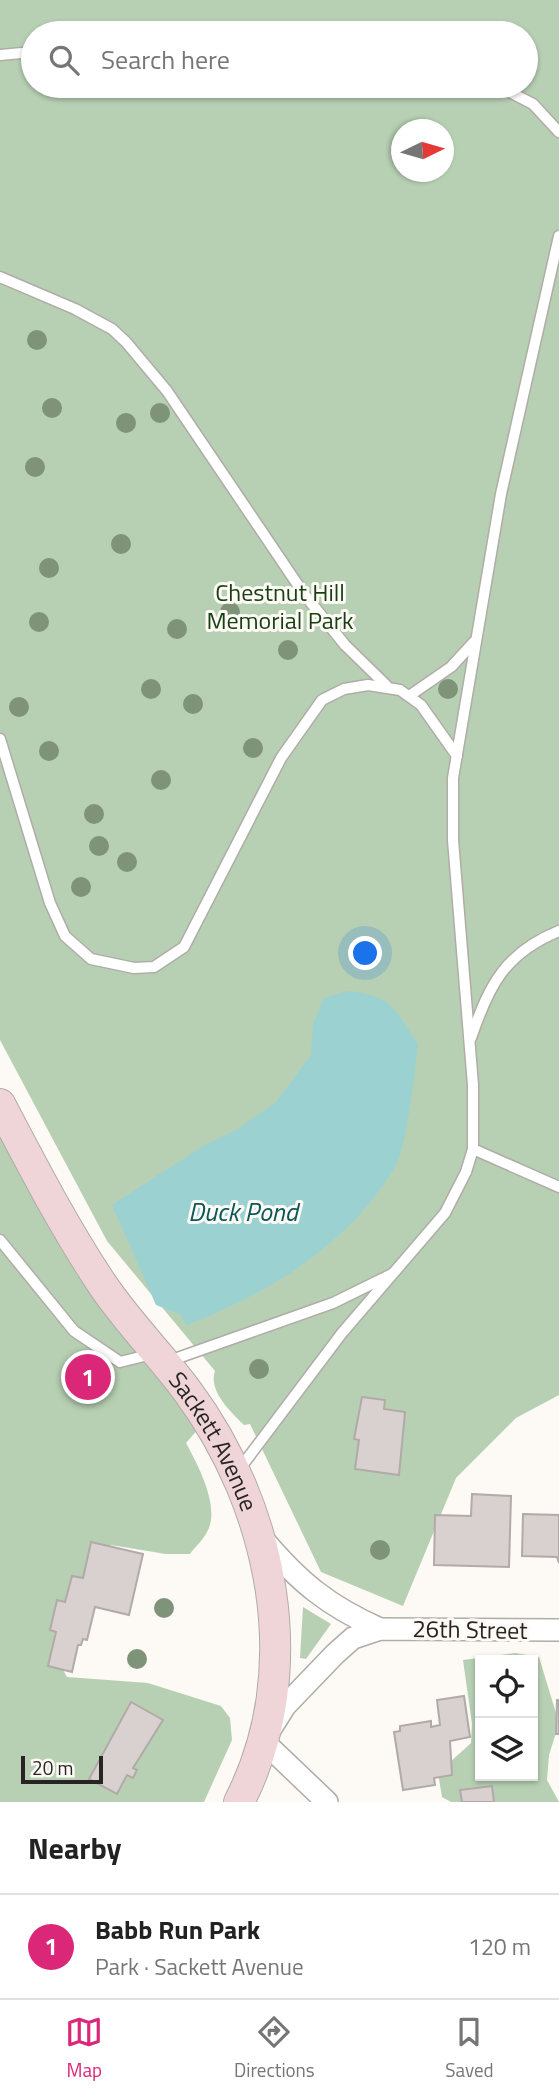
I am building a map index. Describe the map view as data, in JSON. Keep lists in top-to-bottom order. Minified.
{"streets":{"street":["Sackett Avenue","26th Street"]},"crossings":[["Sackett Avenue","26th Street"]],"water":["Duck Pond"],"parks":["Chestnut Hill Memorial Park"],"scale_bar":"20 m","north":"right","page":{"search":"Search here","pins":"1","scale":"20 m","heading":"Nearby","list":[{"mark":"1","name":"Babb Run Park","note":"Park · Sackett Avenue","value":"120 m"}],"nav":["Map","Directions","Saved"]}}
